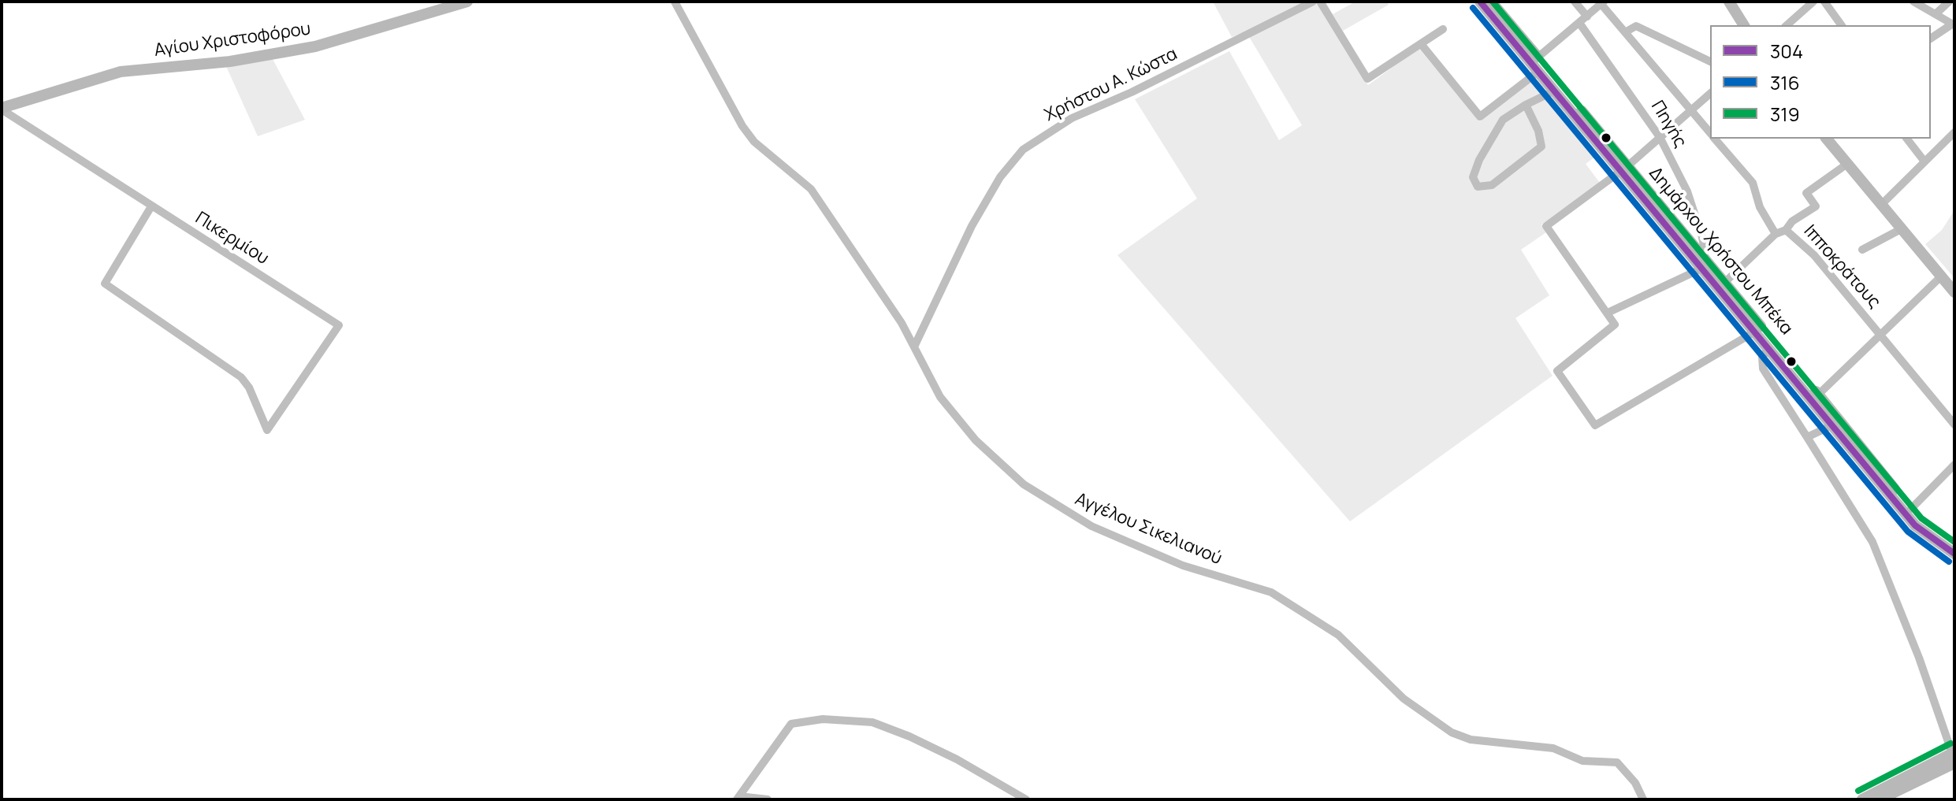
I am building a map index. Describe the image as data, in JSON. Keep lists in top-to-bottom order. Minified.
{"streets":{"main road":["Αγίου Χριστοφόρου","Δημάρχου Χρήστου Μπέκα"],"street":["Χρήστου Α. Κώστα","Πηγής","Πικερμίου","Ιπποκράτους","Αγγέλου Σικελιανού"]},"crossings":[["Αγίου Χριστοφόρου","Πικερμίου"],["Χρήστου Α. Κώστα","Αγγέλου Σικελιανού"],["Πηγής","Δημάρχου Χρήστου Μπέκα"]],"lines":["transit line 304","transit line 319","transit line 316"],"legend":["304","316","319"]}
